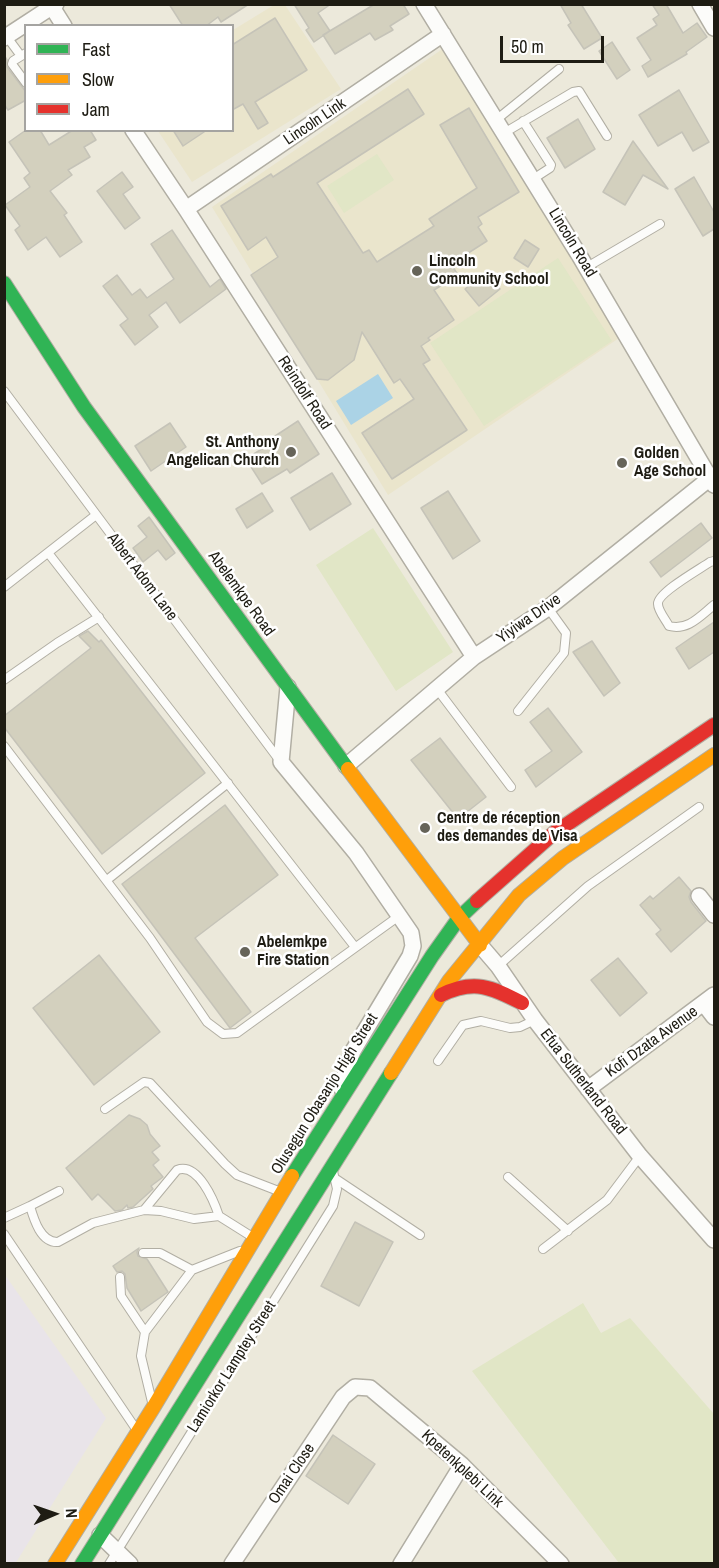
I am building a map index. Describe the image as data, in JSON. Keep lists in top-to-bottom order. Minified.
{"streets":{"main road":["Abelemkpe Road","Efua Sutherland Road","Olusegun Obasanjo High Street"],"street":["Lincoln Link","Lincoln Road","Reindolf Road","Albert Adom Lane","Yiyiwa Drive","Kofi Dzata Avenue","Kpetenkplebi Link","Omai Close"],"lane":["Lamiorkor Lamptey Street"]},"crossings":[["Lincoln Link","Lincoln Road"],["Lincoln Link","Reindolf Road"],["Lincoln Road","Yiyiwa Drive"],["Reindolf Road","Yiyiwa Drive"],["Albert Adom Lane","Olusegun Obasanjo High Street"],["Abelemkpe Road","Yiyiwa Drive"],["Abelemkpe Road","Efua Sutherland Road"],["Abelemkpe Road","Olusegun Obasanjo High Street"],["Kofi Dzata Avenue","Efua Sutherland Road"],["Efua Sutherland Road","Olusegun Obasanjo High Street"],["Kpetenkplebi Link","Omai Close"]],"places":["Lincoln Community School","St. Anthony Angelican Church","Golden Age School","Centre de réception des demandes de Visa","Abelemkpe Fire Station"],"legend":["Fast","Slow","Jam"],"scale_bar":"50 m","north":"right"}
